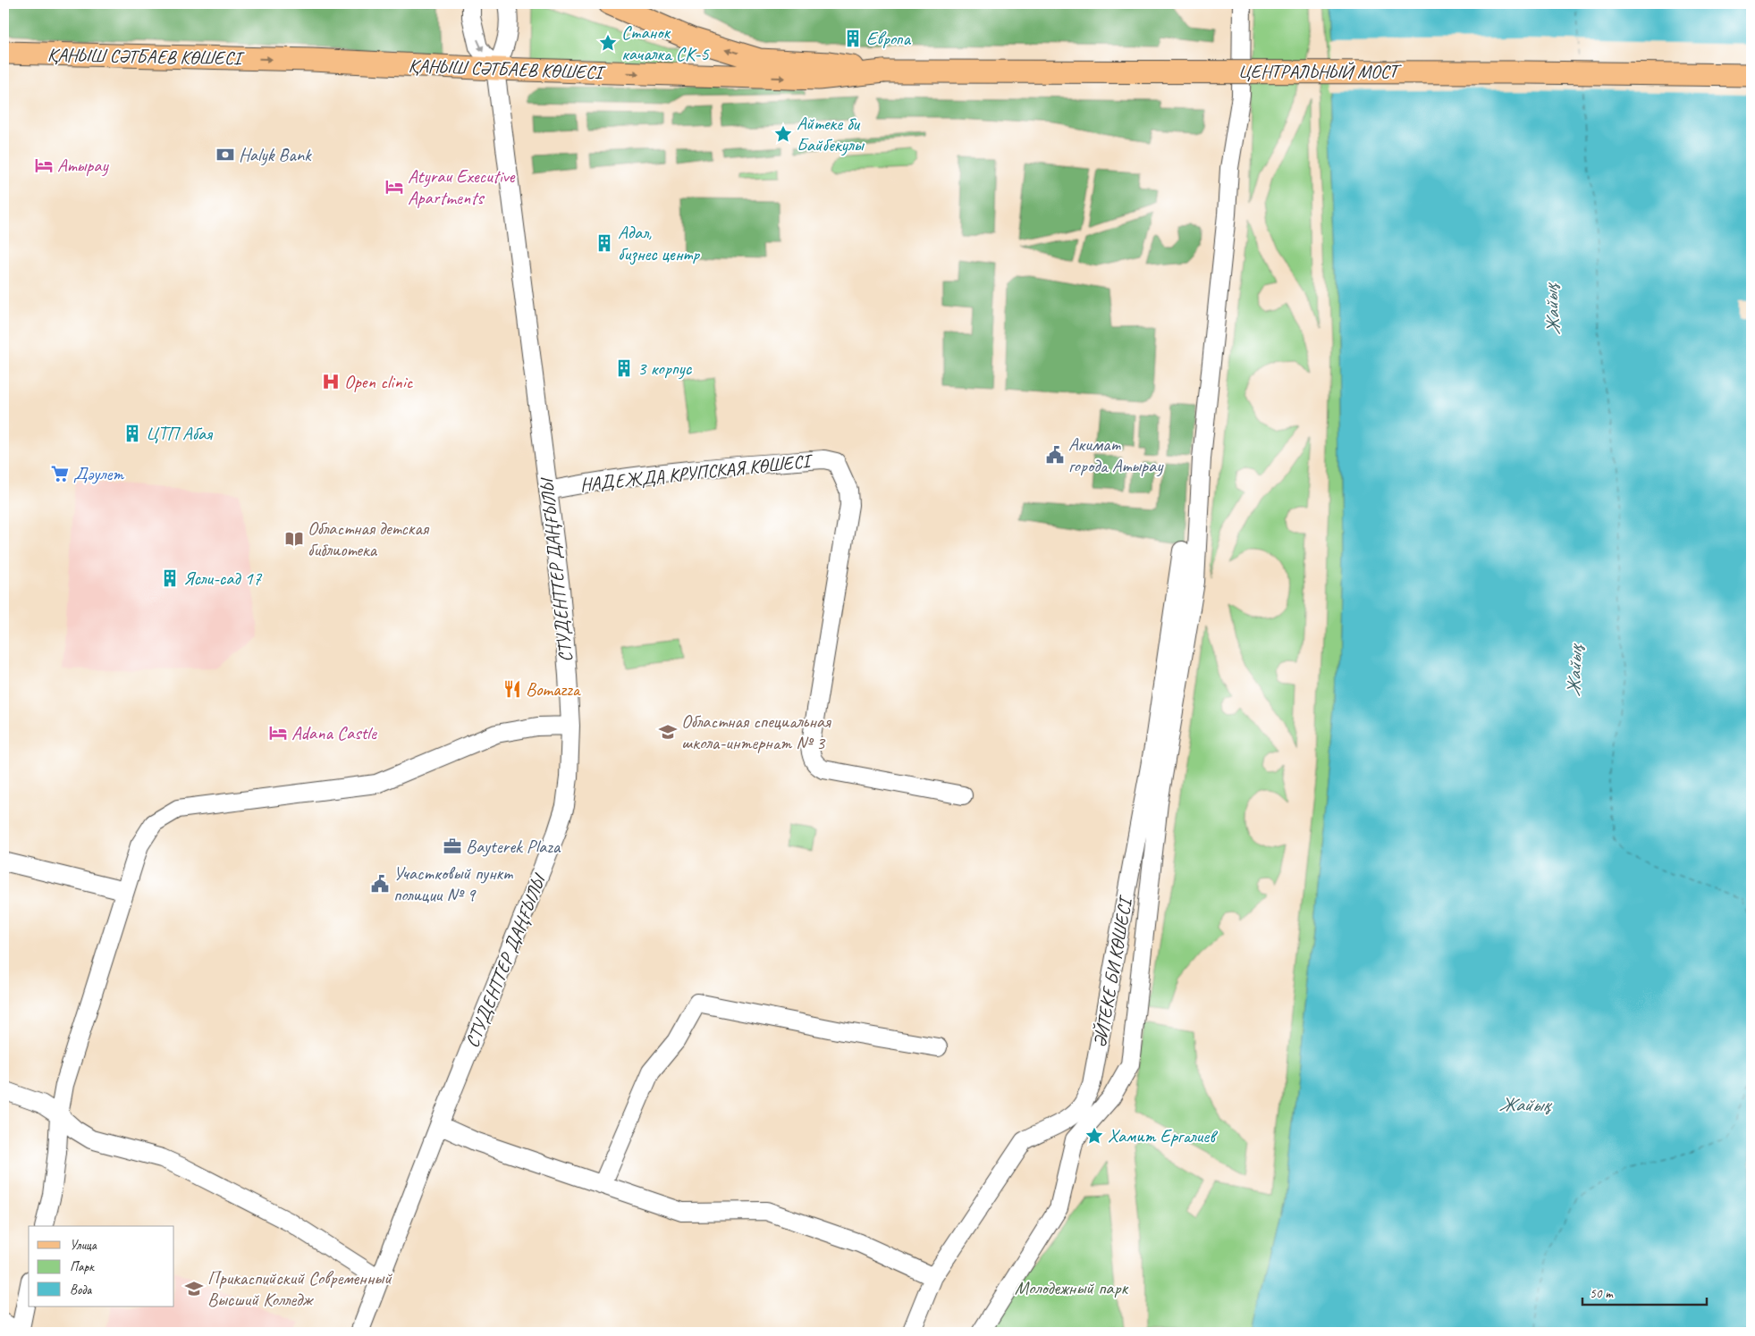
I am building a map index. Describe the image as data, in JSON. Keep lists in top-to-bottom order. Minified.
{"streets":{"main road":["ҚАНЫШ СӘТБАЕВ КӨШЕСІ","ЦЕНТРАЛЬНЫЙ МОСТ"],"street":["НАДЕЖДА КРУПСКАЯ КӨШЕСІ","СТУДЕНТТЕР ДАҢҒЫЛЫ","ӘЙТЕКЕ БИ КӨШЕСІ"]},"crossings":[["ҚАНЫШ СӘТБАЕВ КӨШЕСІ","ЦЕНТРАЛЬНЫЙ МОСТ"],["ҚАНЫШ СӘТБАЕВ КӨШЕСІ","СТУДЕНТТЕР ДАҢҒЫЛЫ"],["НАДЕЖДА КРУПСКАЯ КӨШЕСІ","СТУДЕНТТЕР ДАҢҒЫЛЫ"]],"water":["Жайық"],"parks":["Молодежный парк"],"places":{"building":["Европа","Адал, бизнес центр","3 корпус","ЦТП Абая","Ясли-сад 17"],"place":["Станок качалка СК-5","Айтеке би Байбекулы","Хамит Ергалиев"],"bank":["Halyk Bank"],"hotel":["Атырау","Atyrau Executive Apartments","Adana Сastle"],"hospital":["Open clinic"],"public building":["Акимат города Атырау","Участковый пункт полиции № 9"],"supermarket":["Дәулет"],"library":["Областная детская библиотека"],"restaurant":["Bomazza"],"school or university":["Областная специальная школа-интернат № 3","Прикаспийский Современный Высший Колледж"],"office":["Bayterek Plaza"]},"legend":["Улица","Парк","Вода"],"scale_bar":"50 m"}
